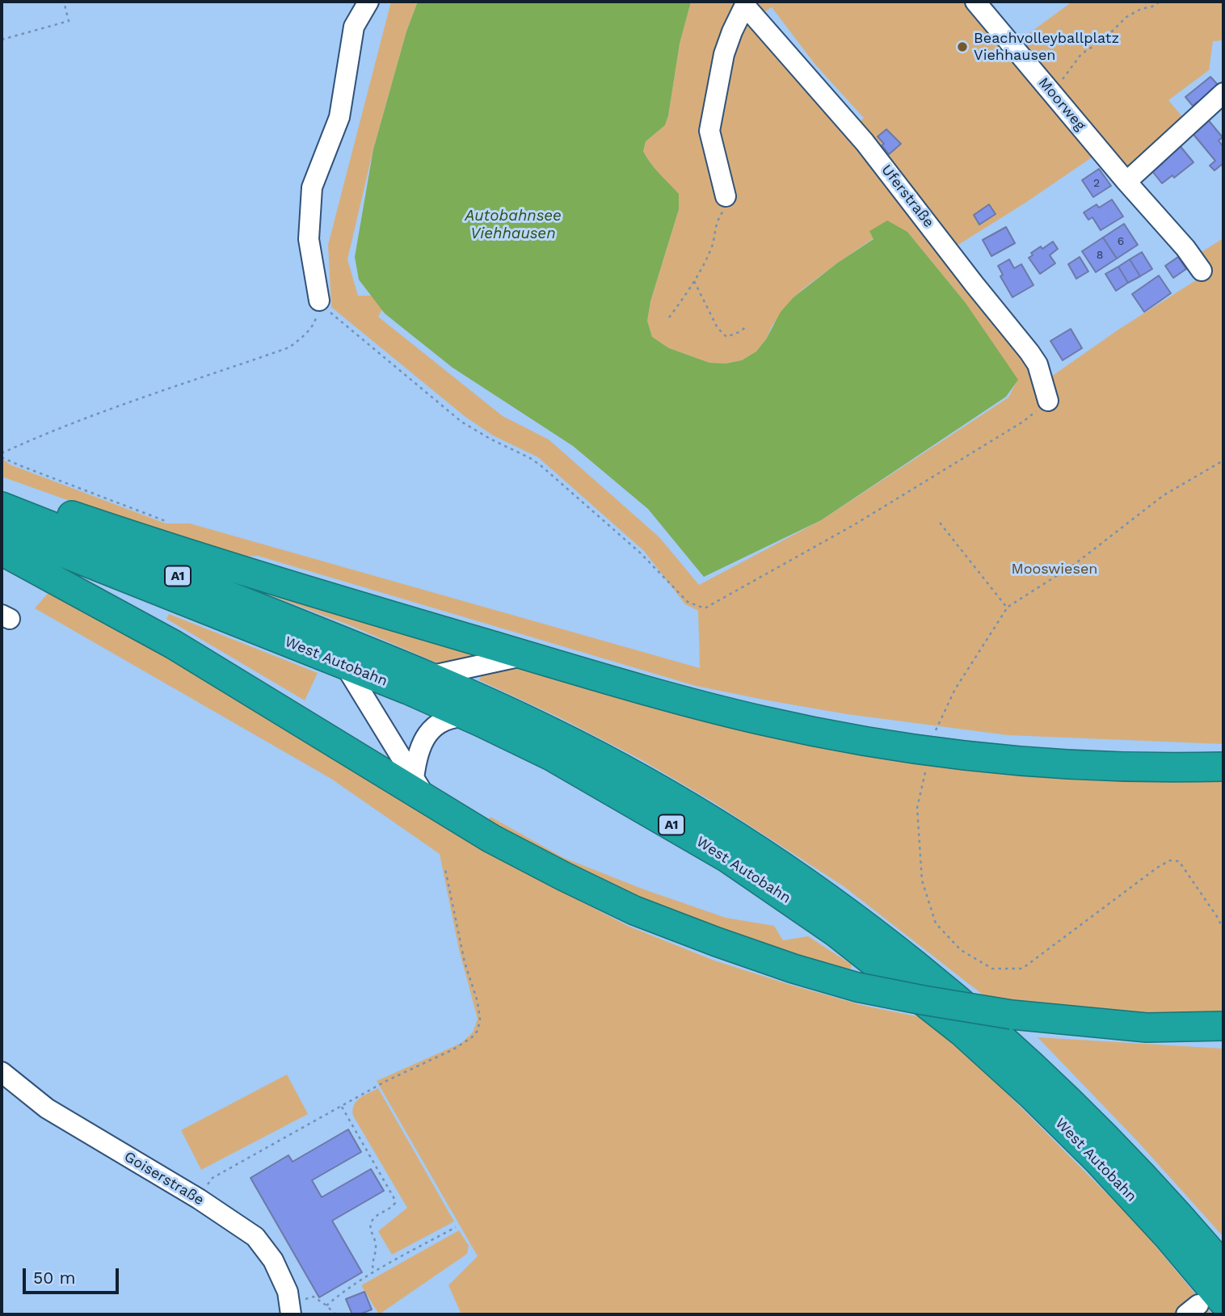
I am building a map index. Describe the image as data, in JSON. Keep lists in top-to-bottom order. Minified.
{"streets":{"highway":["A1","West Autobahn"],"street":["Moorweg","Uferstraße","Goiserstraße"]},"water":["Autobahnsee Viehhausen"],"parks":["Mooswiesen"],"places":["Beachvolleyballplatz Viehhausen"],"house_numbers":["2","6","8"],"scale_bar":"50 m"}
